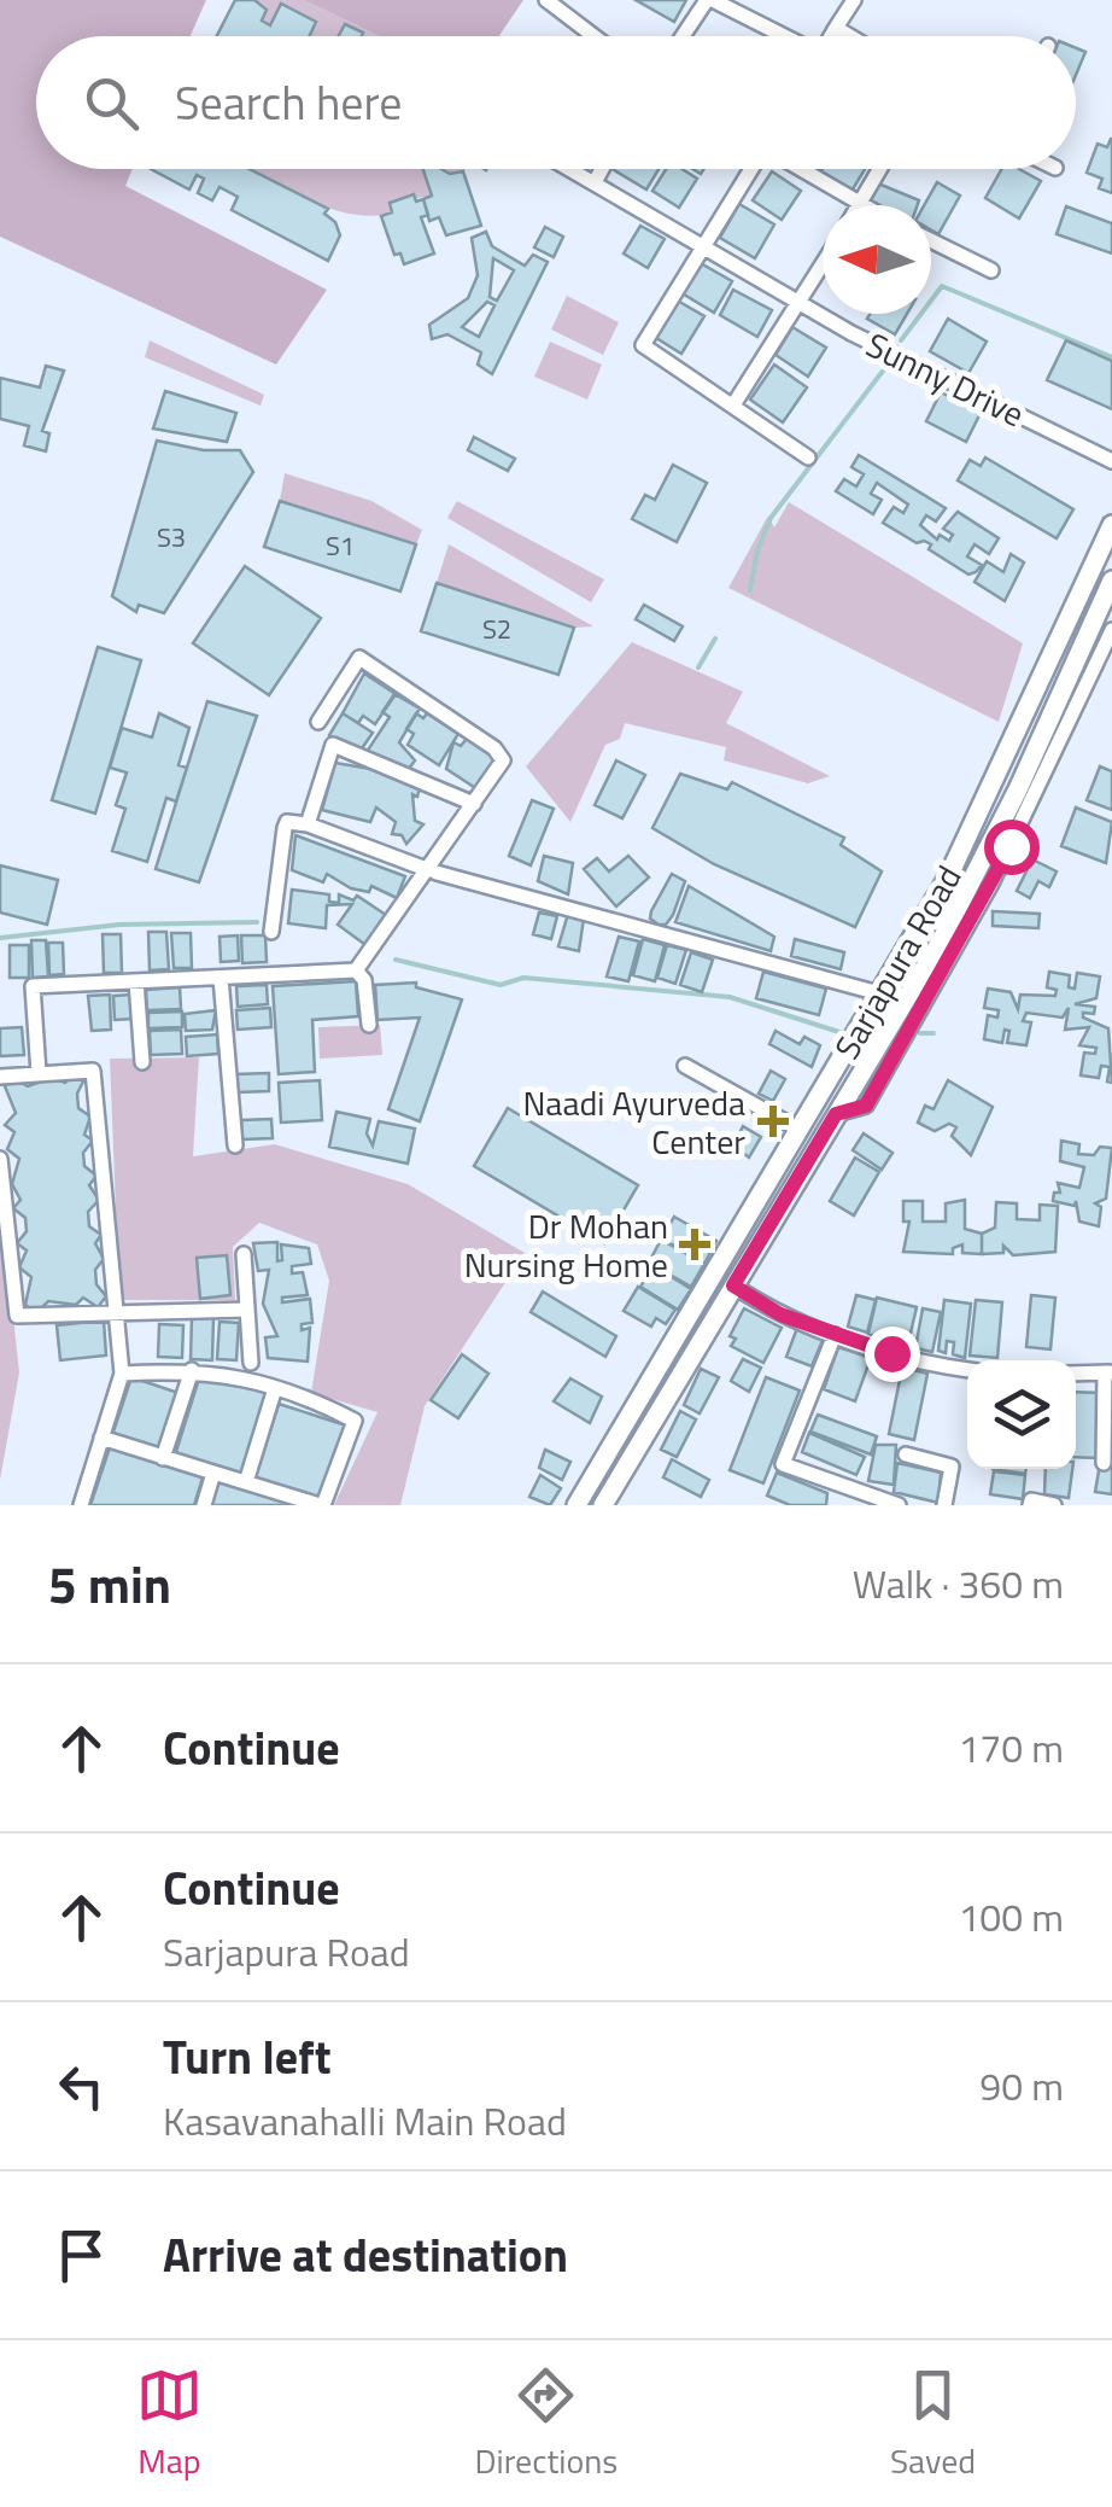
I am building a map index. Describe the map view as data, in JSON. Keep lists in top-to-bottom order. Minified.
{"streets":{"main road":["Sarjapura Road"],"street":["Sunny Drive"]},"places":{"health":["Naadi Ayurveda Center","Dr Mohan Nursing Home"]},"house_numbers":["S3","S1","S2"],"north":"left","page":{"search":"Search here","heading":["5 min","Walk · 360 m"],"list":[["Continue","170 m"],["Continue","Sarjapura Road","100 m"],["Turn left","Kasavanahalli Main Road","90 m"],"Arrive at destination"],"nav":["Map","Directions","Saved"]}}
